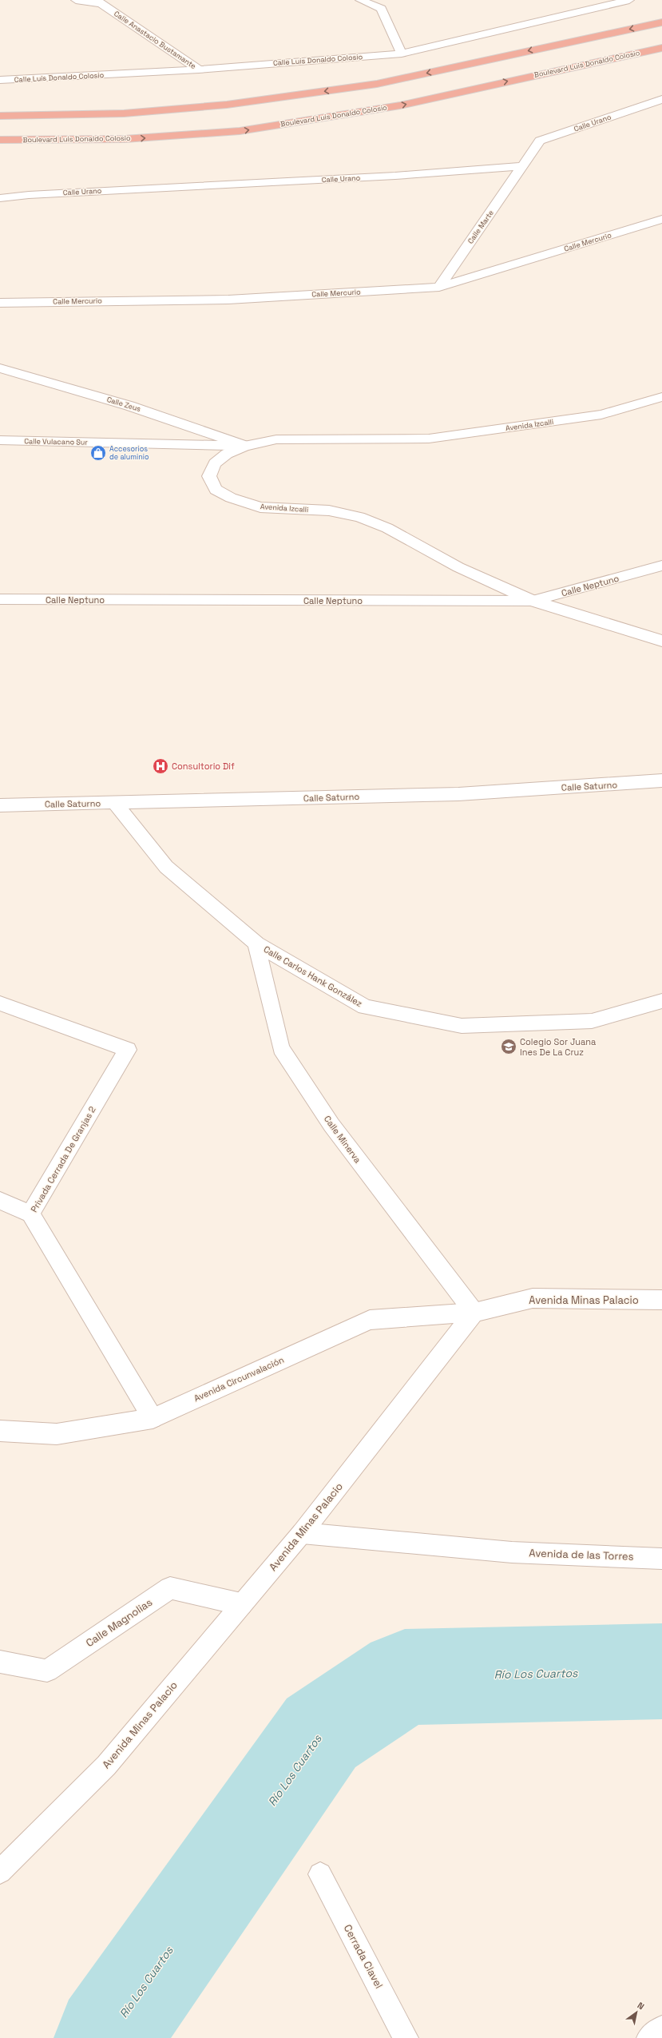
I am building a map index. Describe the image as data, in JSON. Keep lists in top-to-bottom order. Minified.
{"streets":{"highway":["Boulevard Luis Donaldo Colosio"],"street":["Calle Anastacio Bustamante","Calle Luis Donaldo Colosio","Calle Urano","Calle Marte","Calle Mercurio","Calle Zeus","Avenida Izcalli","Calle Vulacano Sur","Calle Neptuno","Calle Saturno","Calle Carlos Hank González","Calle Minerva","Privada Cerrada De Granjas 2","Avenida Minas Palacio","Avenida Circunvalación","Avenida de las Torres","Calle Magnolias","Cerrada Clavel"]},"crossings":[["Calle Anastacio Bustamante","Calle Luis Donaldo Colosio"],["Calle Urano","Calle Marte"],["Calle Marte","Calle Mercurio"],["Calle Zeus","Avenida Izcalli"],["Calle Zeus","Calle Vulacano Sur"],["Avenida Izcalli","Calle Vulacano Sur"],["Avenida Izcalli","Calle Neptuno"],["Calle Saturno","Calle Carlos Hank González"],["Calle Carlos Hank González","Calle Minerva"],["Calle Minerva","Avenida Minas Palacio"],["Calle Minerva","Avenida Circunvalación"],["Privada Cerrada De Granjas 2","Avenida Circunvalación"],["Avenida Minas Palacio","Avenida Circunvalación"],["Avenida Minas Palacio","Avenida de las Torres"],["Avenida Minas Palacio","Calle Magnolias"]],"water":["Río Los Cuartos"],"places":{"shop":["Accesorios de aluminio"],"hospital":["Consultorio Dif"],"school or university":["Colegio Sor Juana Ines De La Cruz"]},"north":"top right"}
